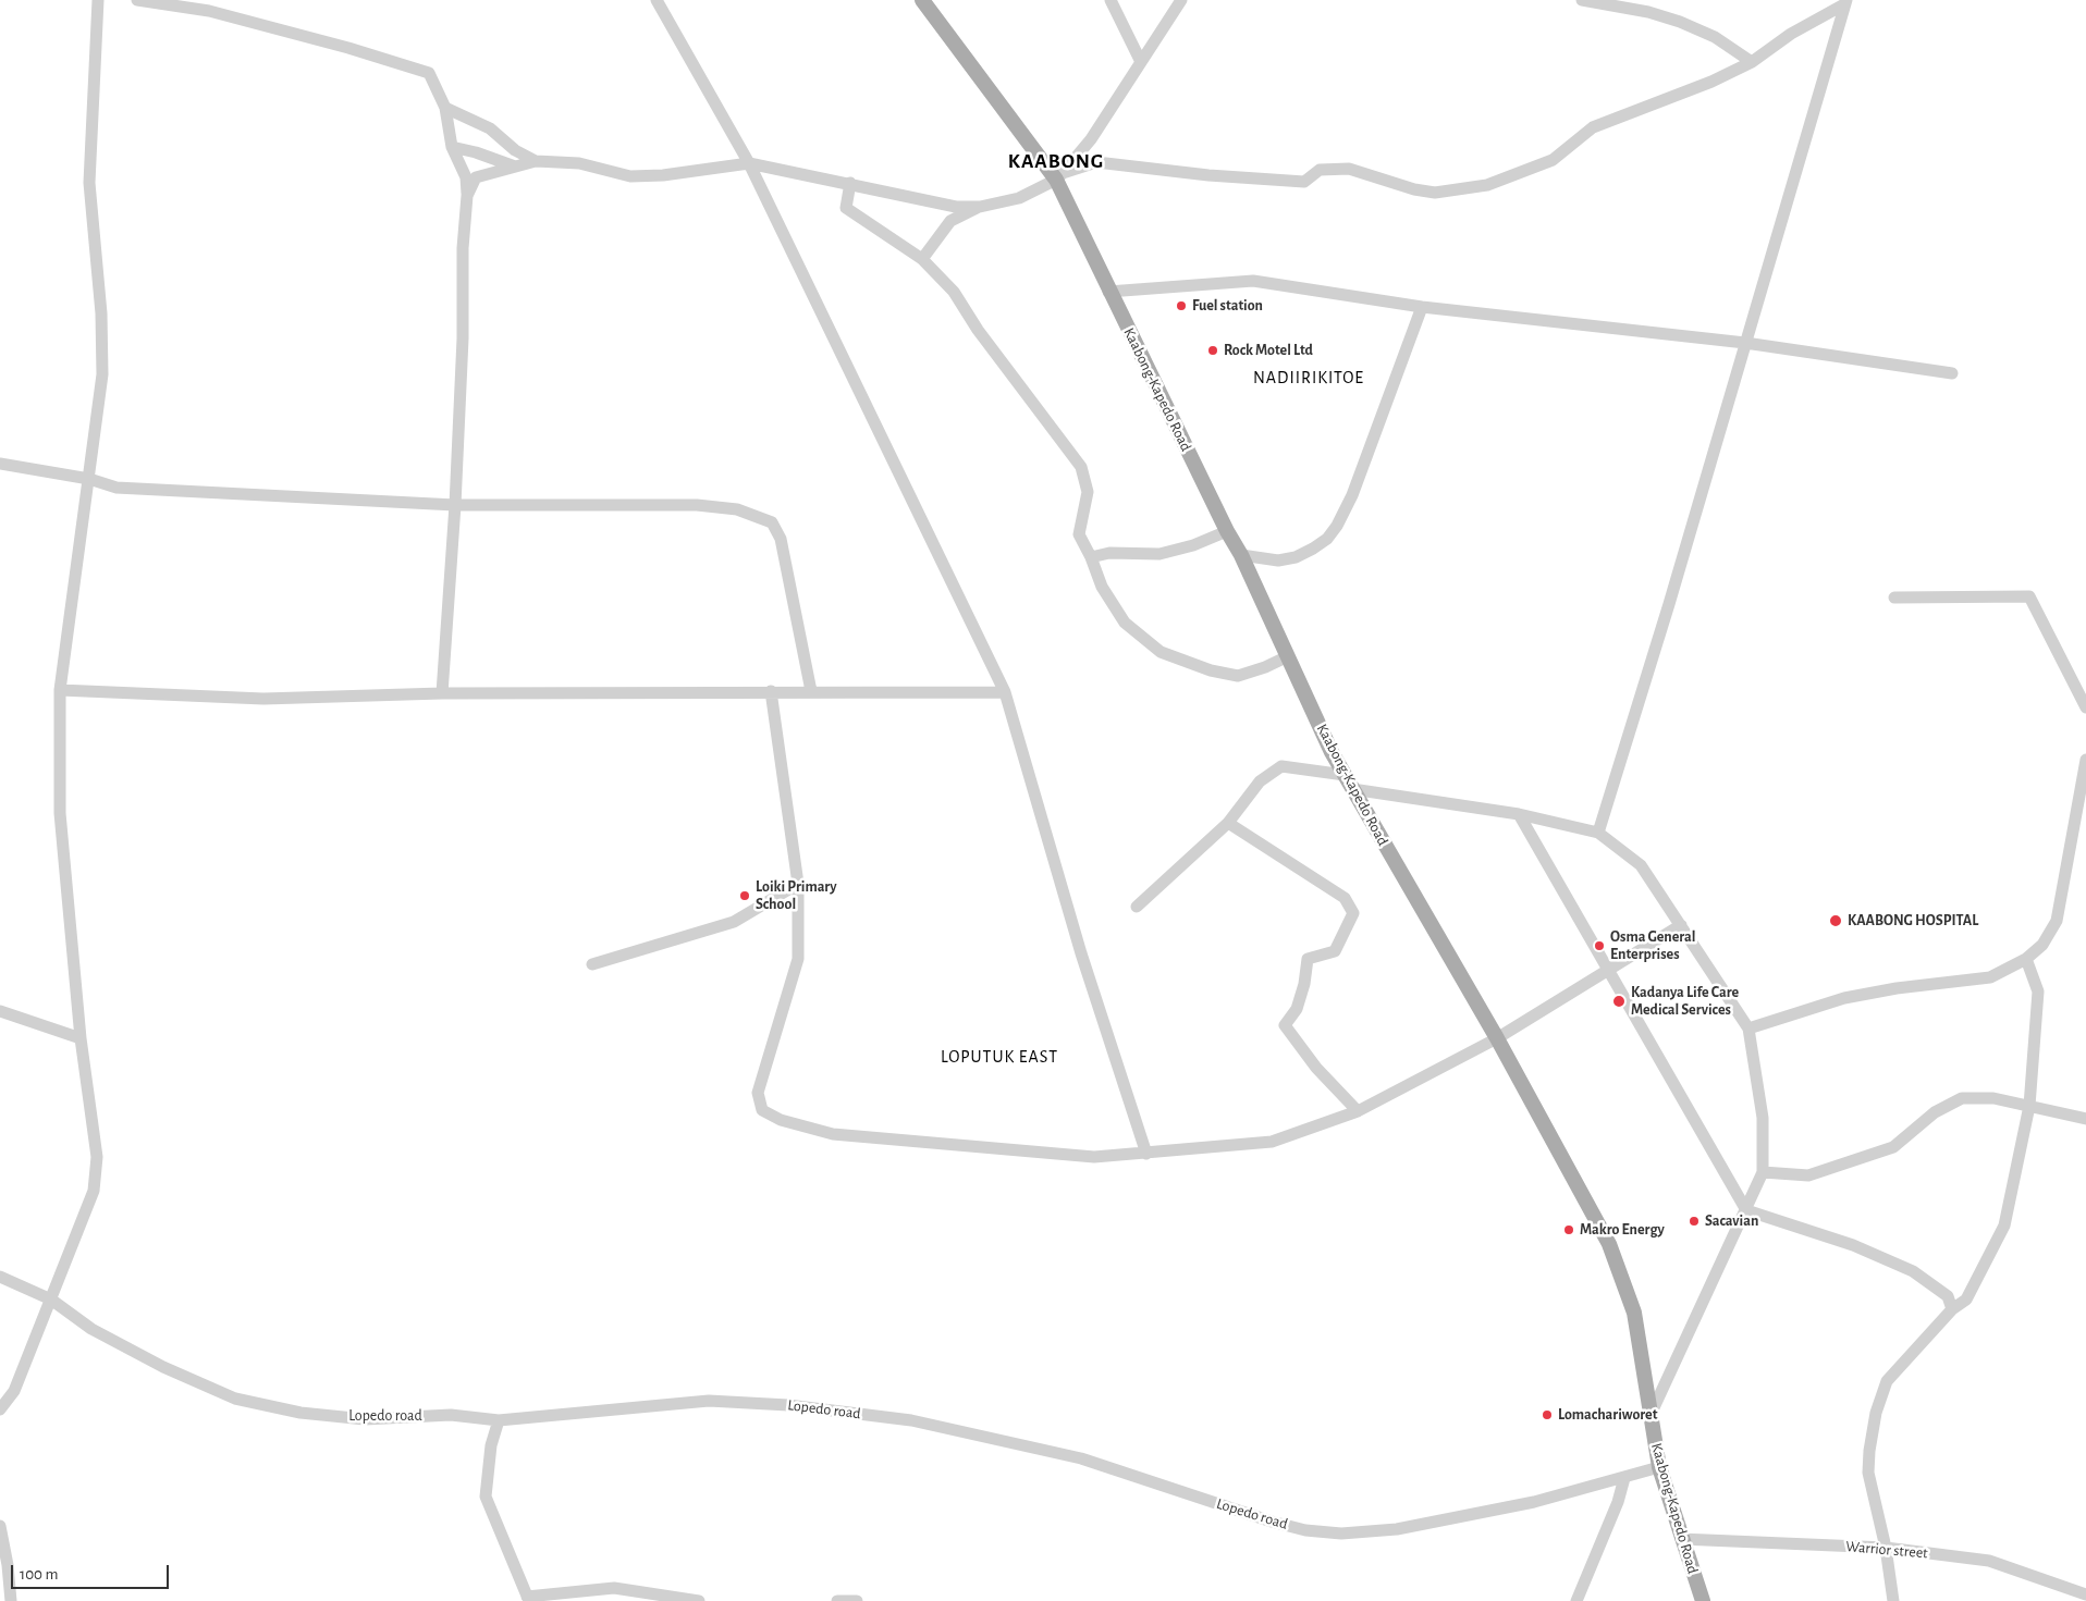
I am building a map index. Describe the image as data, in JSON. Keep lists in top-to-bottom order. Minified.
{"streets":{"main road":["Kaabong-Kapedo Road"],"street":["Lopedo road","Warrior street"]},"crossings":[["Kaabong-Kapedo Road","Lopedo road"],["Kaabong-Kapedo Road","Warrior street"]],"districts":["KAABONG","NADIIRIKITOE","LOPUTUK EAST"],"places":["Fuel station","Rock Motel Ltd","Loiki Primary School","KAABONG HOSPITAL","Osma General Enterprises","Kadanya Life Care Medical Services","Sacavian","Makro Energy","Lomachariworet"],"scale_bar":"100 m"}
